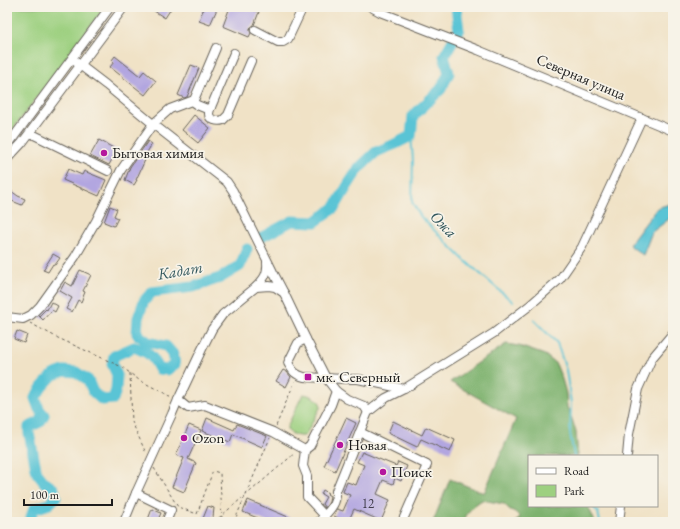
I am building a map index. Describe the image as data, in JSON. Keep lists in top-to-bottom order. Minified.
{"streets":{"street":["Северная улица"]},"water":["Ожа","Кадат"],"places":{"other":["Бытовая химия","Ozon","Новая","Поиск"],"transit":["мк. Северный"]},"house_numbers":["12"],"legend":["Road","Park"],"scale_bar":"100 m"}
